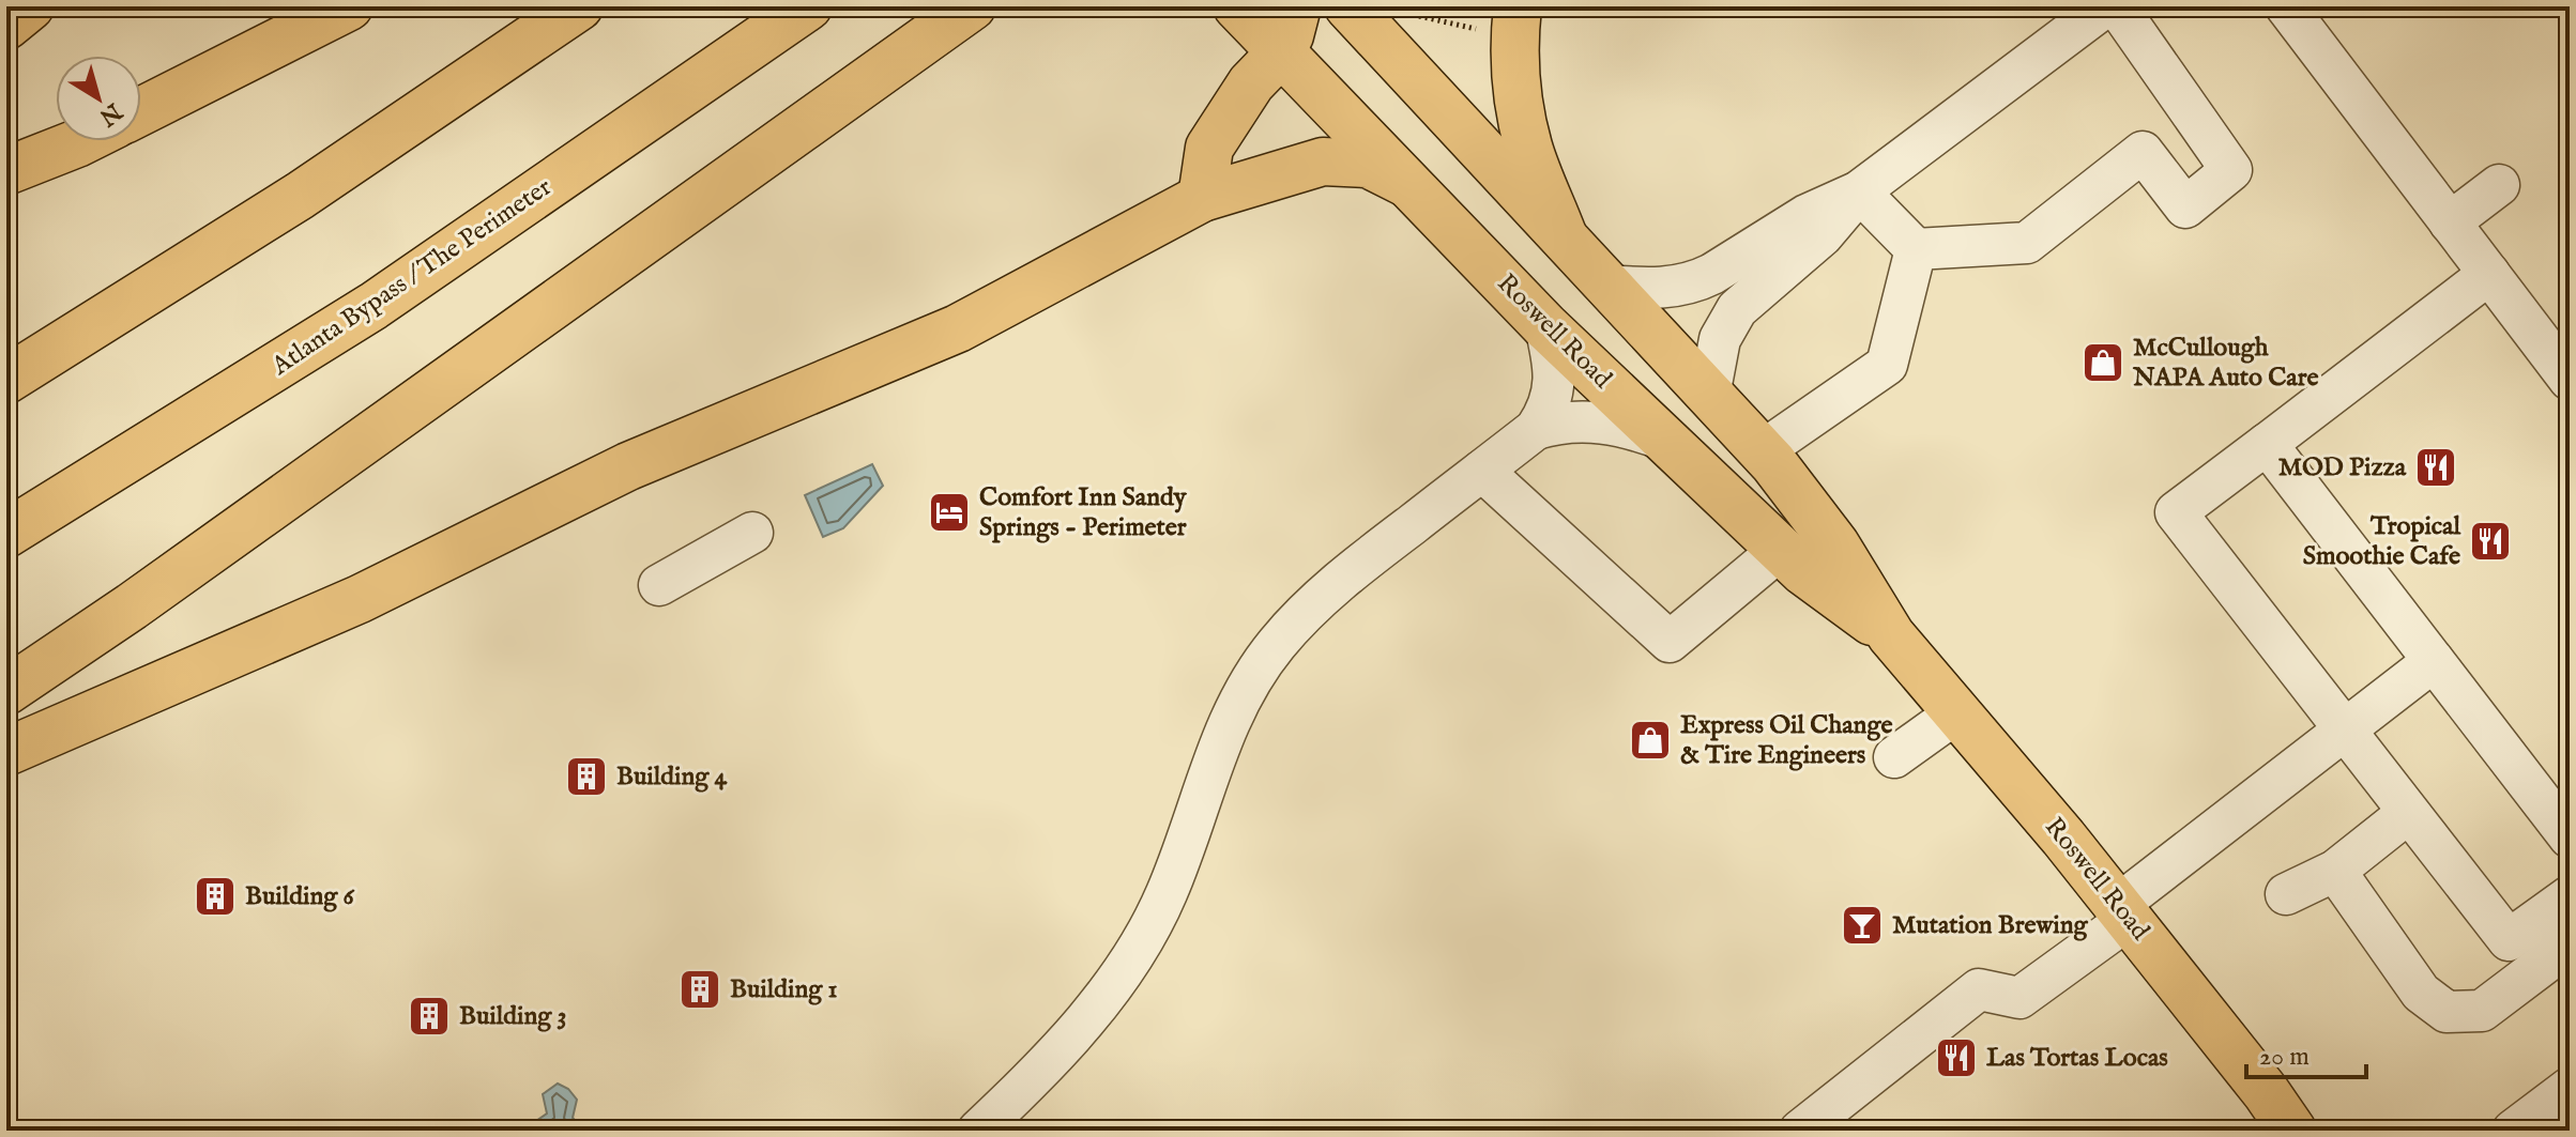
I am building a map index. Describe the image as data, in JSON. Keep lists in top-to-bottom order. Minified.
{"streets":{"main road":["Atlanta Bypass / The Perimeter","Roswell Road"]},"places":{"shop":["McCullough NAPA Auto Care","Express Oil Change & Tire Engineers"],"restaurant":["MOD Pizza","Tropical Smoothie Cafe","Las Tortas Locas"],"hotel":["Comfort Inn Sandy Springs - Perimeter"],"building":["Building 4","Building 6","Building 1","Building 3"],"bar":["Mutation Brewing"]},"scale_bar":"20 m","north":"bottom right"}
